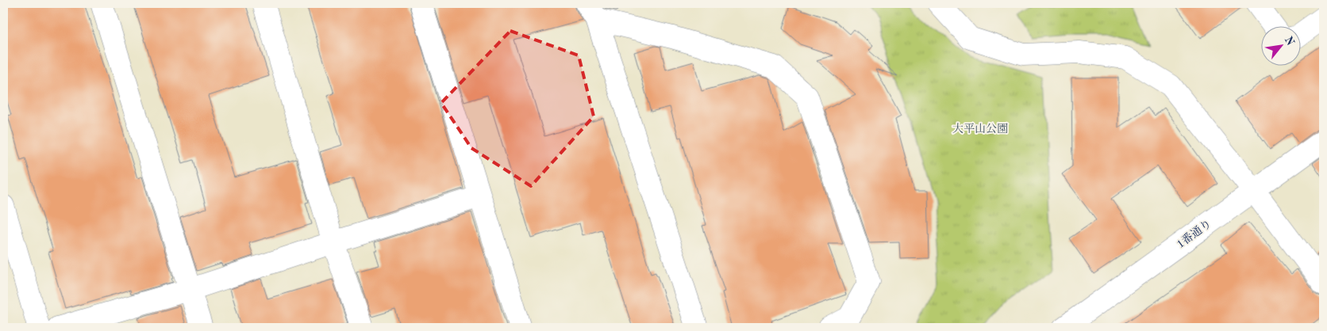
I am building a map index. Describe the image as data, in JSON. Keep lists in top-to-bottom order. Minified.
{"streets":{"street":["1番通り"]},"parks":["大平山公園"],"north":"top right"}
